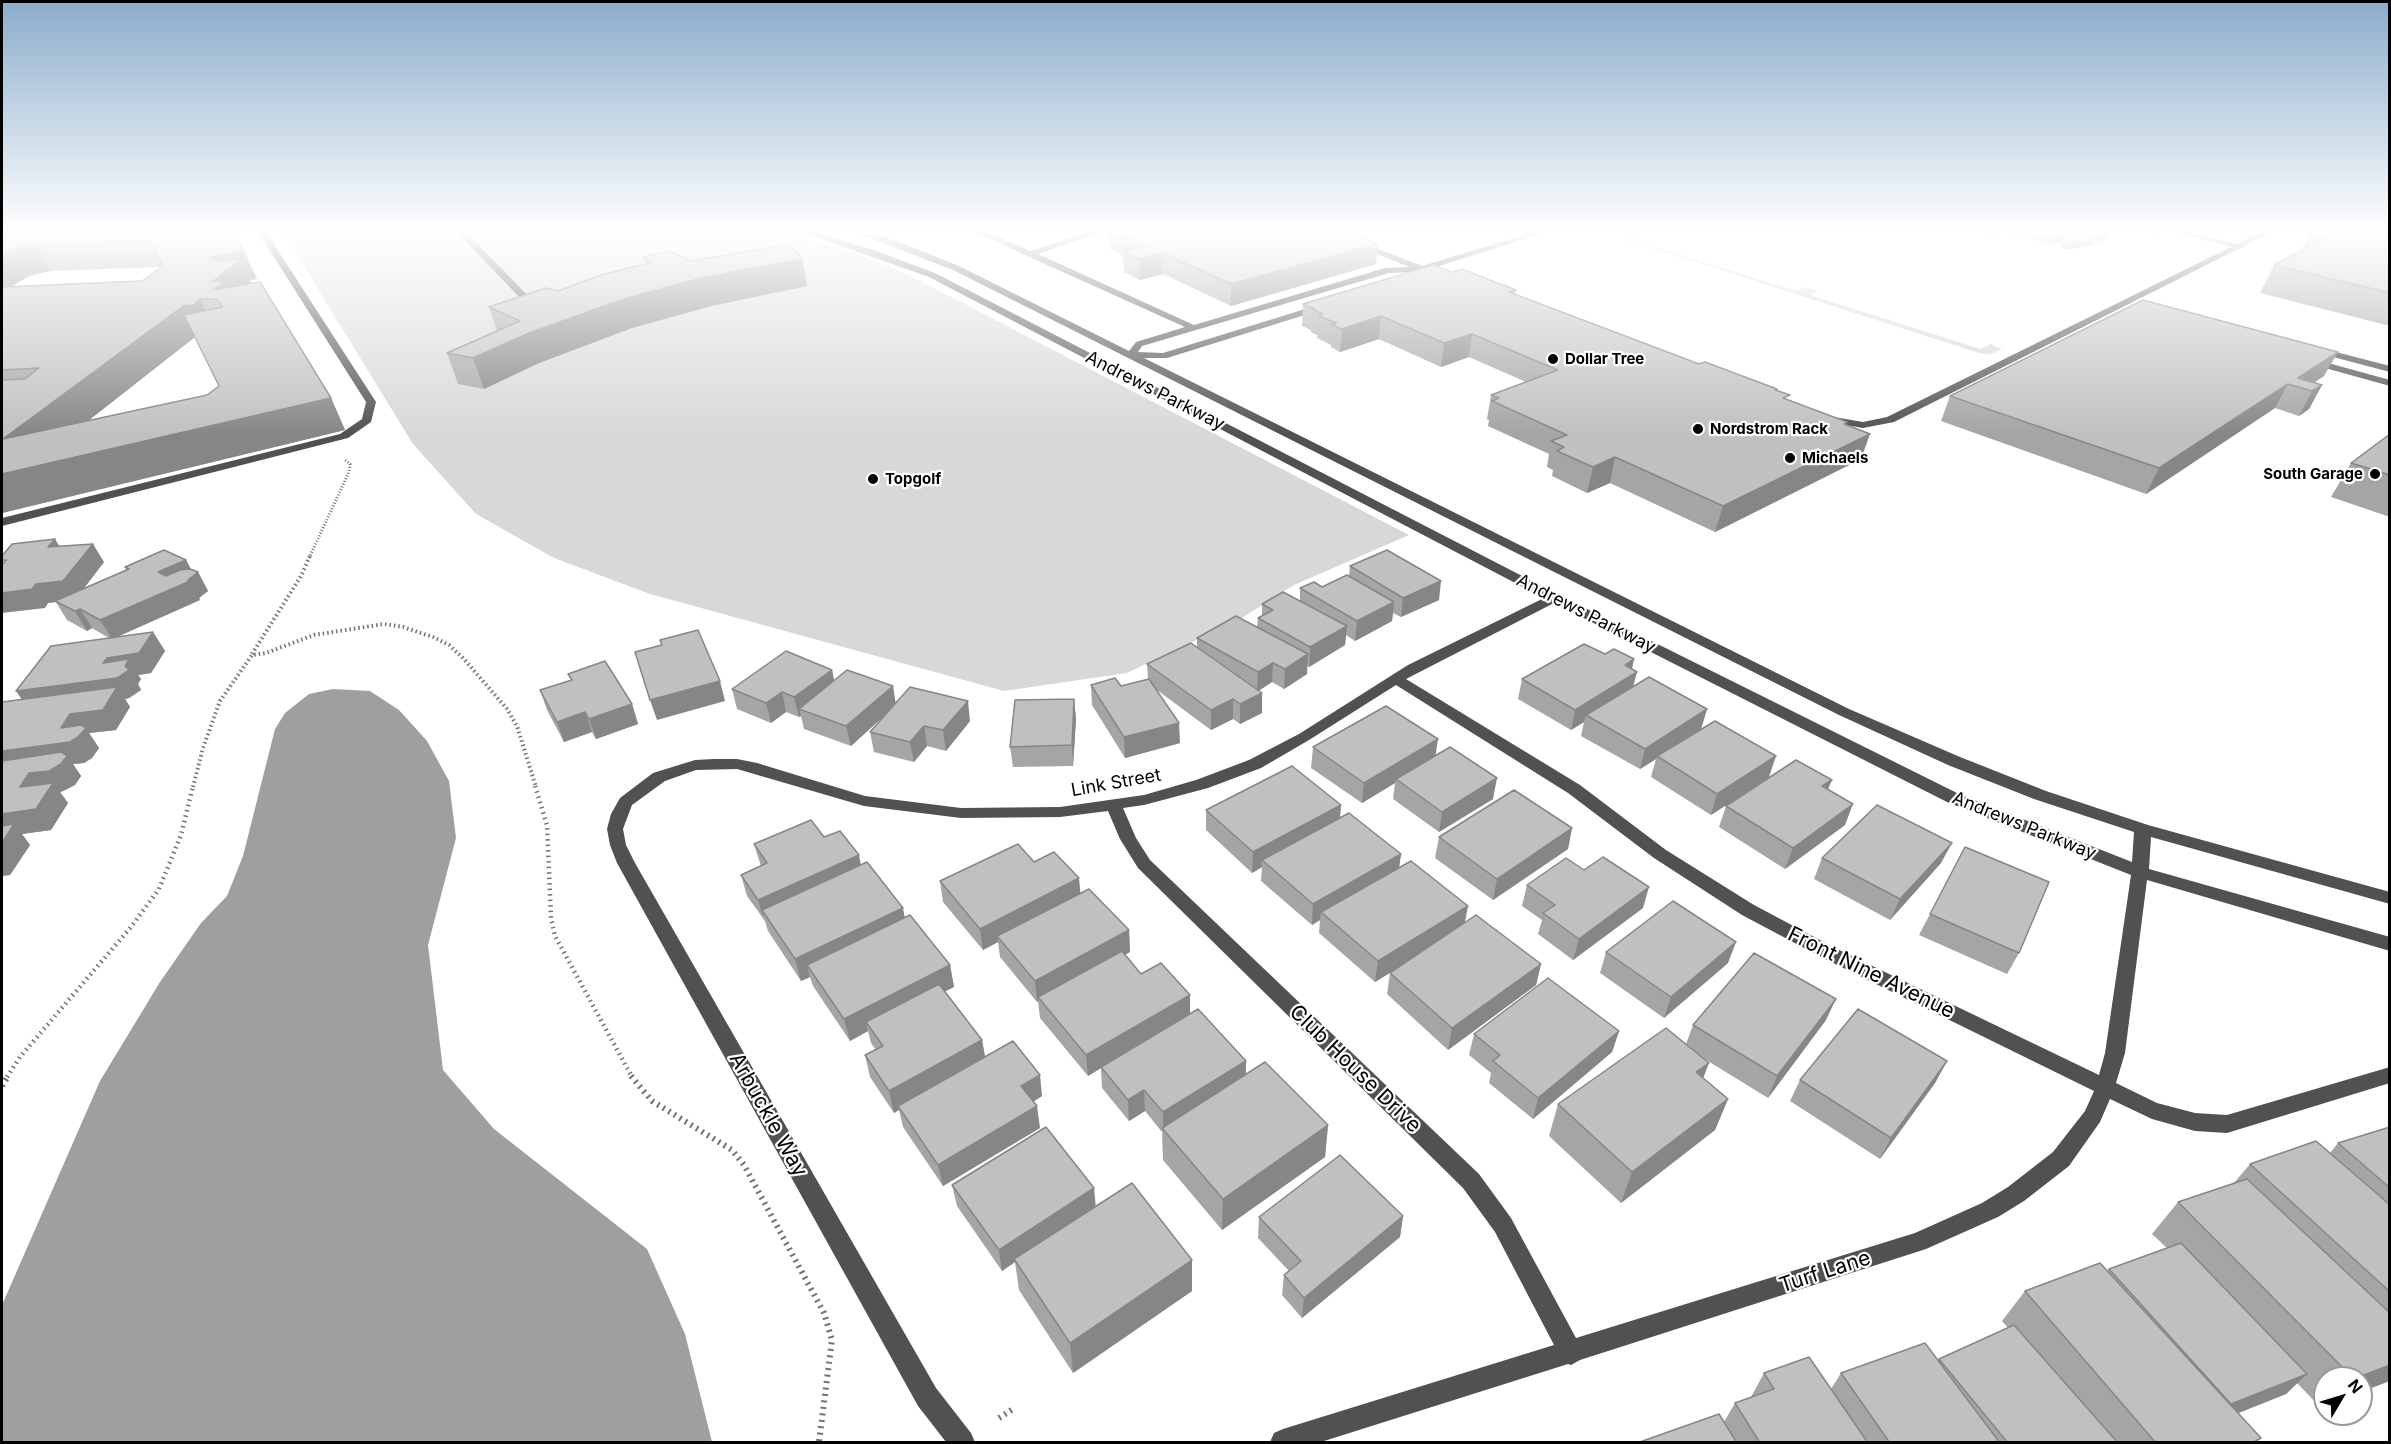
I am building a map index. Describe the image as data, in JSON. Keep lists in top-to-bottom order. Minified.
{"streets":{"street":["Andrews Parkway","Link Street","Front Nine Avenue","Club House Drive","Arbuckle Way","Turf Lane"]},"crossings":[["Andrews Parkway","Link Street"],["Andrews Parkway","Turf Lane"],["Link Street","Front Nine Avenue"],["Link Street","Club House Drive"],["Link Street","Arbuckle Way"],["Front Nine Avenue","Turf Lane"],["Club House Drive","Turf Lane"]],"places":["Dollar Tree","Nordstrom Rack","Michaels","South Garage","Topgolf"],"north":"top right"}
